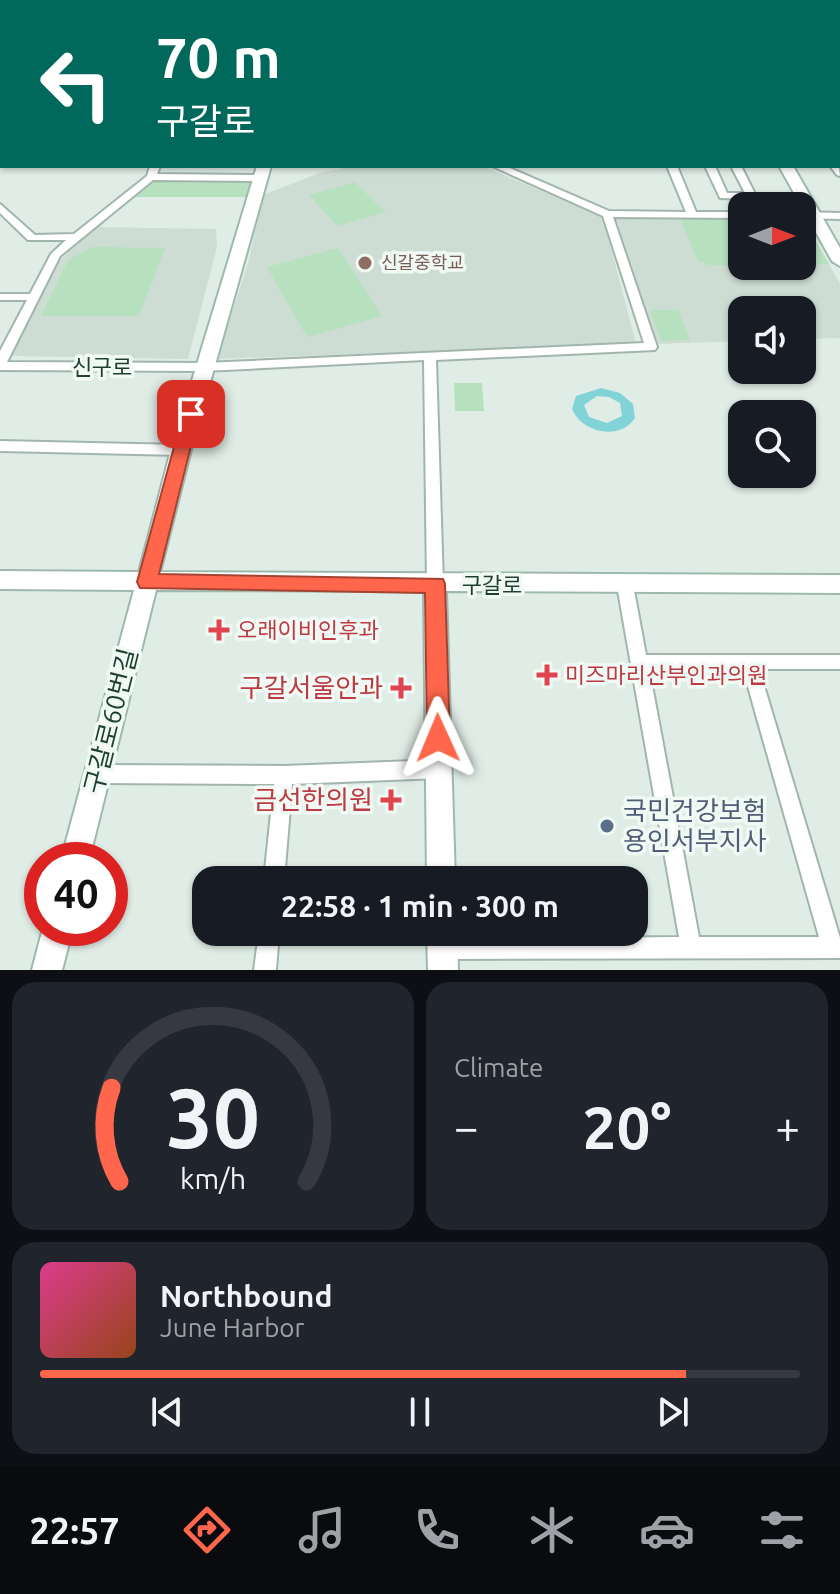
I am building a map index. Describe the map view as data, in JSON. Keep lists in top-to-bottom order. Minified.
{"streets":{"street":["신구로","구갈로","구갈로60번길"]},"crossings":[["신구로","구갈로60번길"],["구갈로","구갈로60번길"]],"places":{"other":["신갈중학교","국민건강보험 용인서부지사"],"health":["오래이비인후과","미즈마리산부인과의원","구갈서울안과","금선한의원"]},"north":"right","page":{"turn":["70 m","구갈로"],"limit":"40","trip":"22:58 · 1 min · 300 m","tile":"Climate","heat":["−","20°","+"],"song":["Northbound","June Harbor"],"tabs":"22:57","gauge":["30","km/h"]}}
